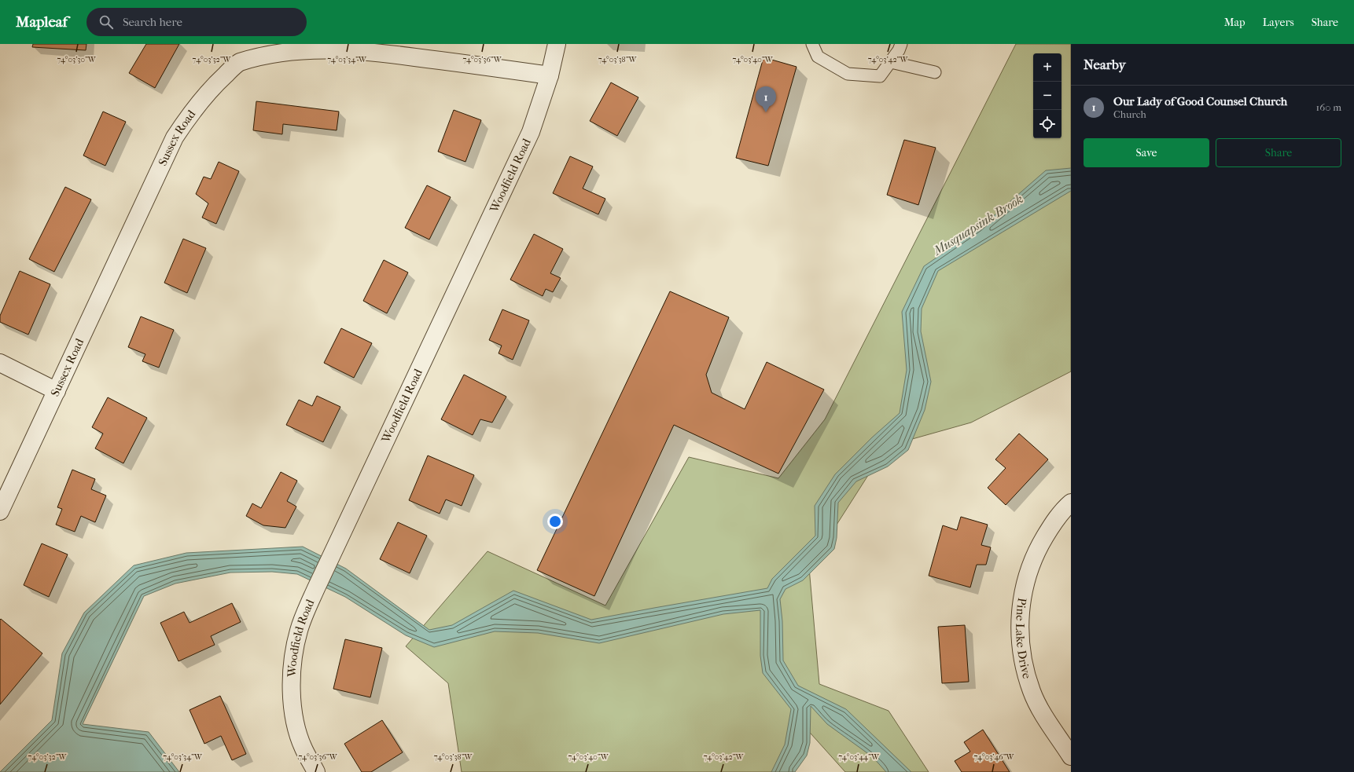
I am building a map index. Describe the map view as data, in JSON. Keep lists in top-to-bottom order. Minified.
{"streets":{"street":["Sussex Road","Woodfield Road","Pine Lake Drive"]},"crossings":[["Sussex Road","Woodfield Road"]],"water":["Musquapsink Brook"],"page":{"header":"Mapleaf","search":"Search here","nav":["Map","Layers","Share"],"heading":"Nearby","map_buttons":["+","−"],"list":[{"mark":"1","name":"Our Lady of Good Counsel Church","note":"Church","value":"160 m"}],"pins":"1","buttons":["Save","Share"]},"coordinates":["74°03'30\"W","74°03'32\"W","74°03'34\"W","74°03'36\"W","74°03'38\"W","74°03'40\"W","74°03'42\"W","74°03'44\"W","74°03'46\"W"]}
